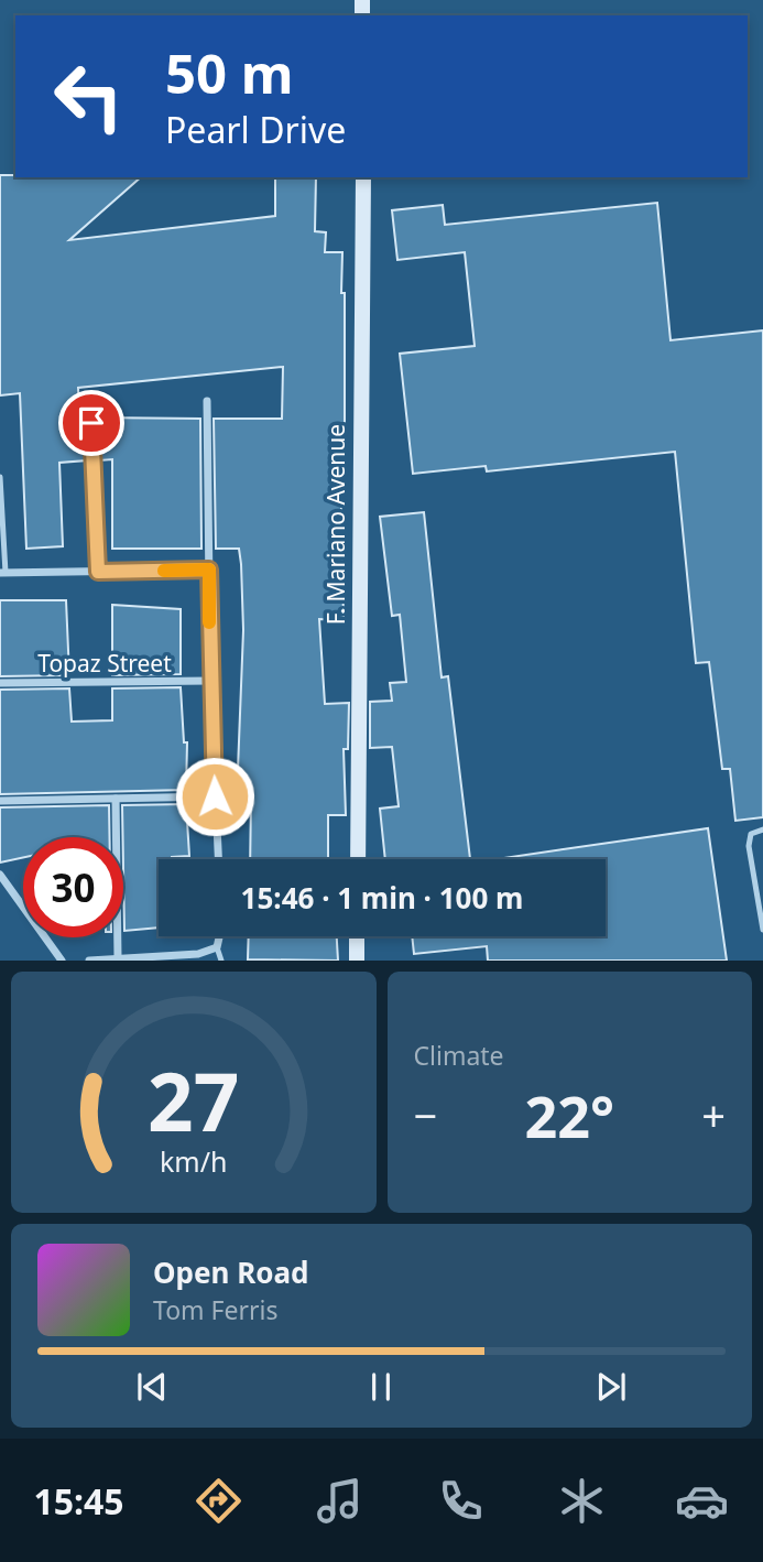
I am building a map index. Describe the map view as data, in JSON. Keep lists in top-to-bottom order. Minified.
{"streets":{"street":["F. Mariano Avenue","Topaz Street"]},"page":{"turn":["50 m","Pearl Drive"],"limit":"30","trip":"15:46 · 1 min · 100 m","tile":"Climate","heat":["−","22°","+"],"song":["Open Road","Tom Ferris"],"tabs":"15:45","gauge":["27","km/h"]}}
